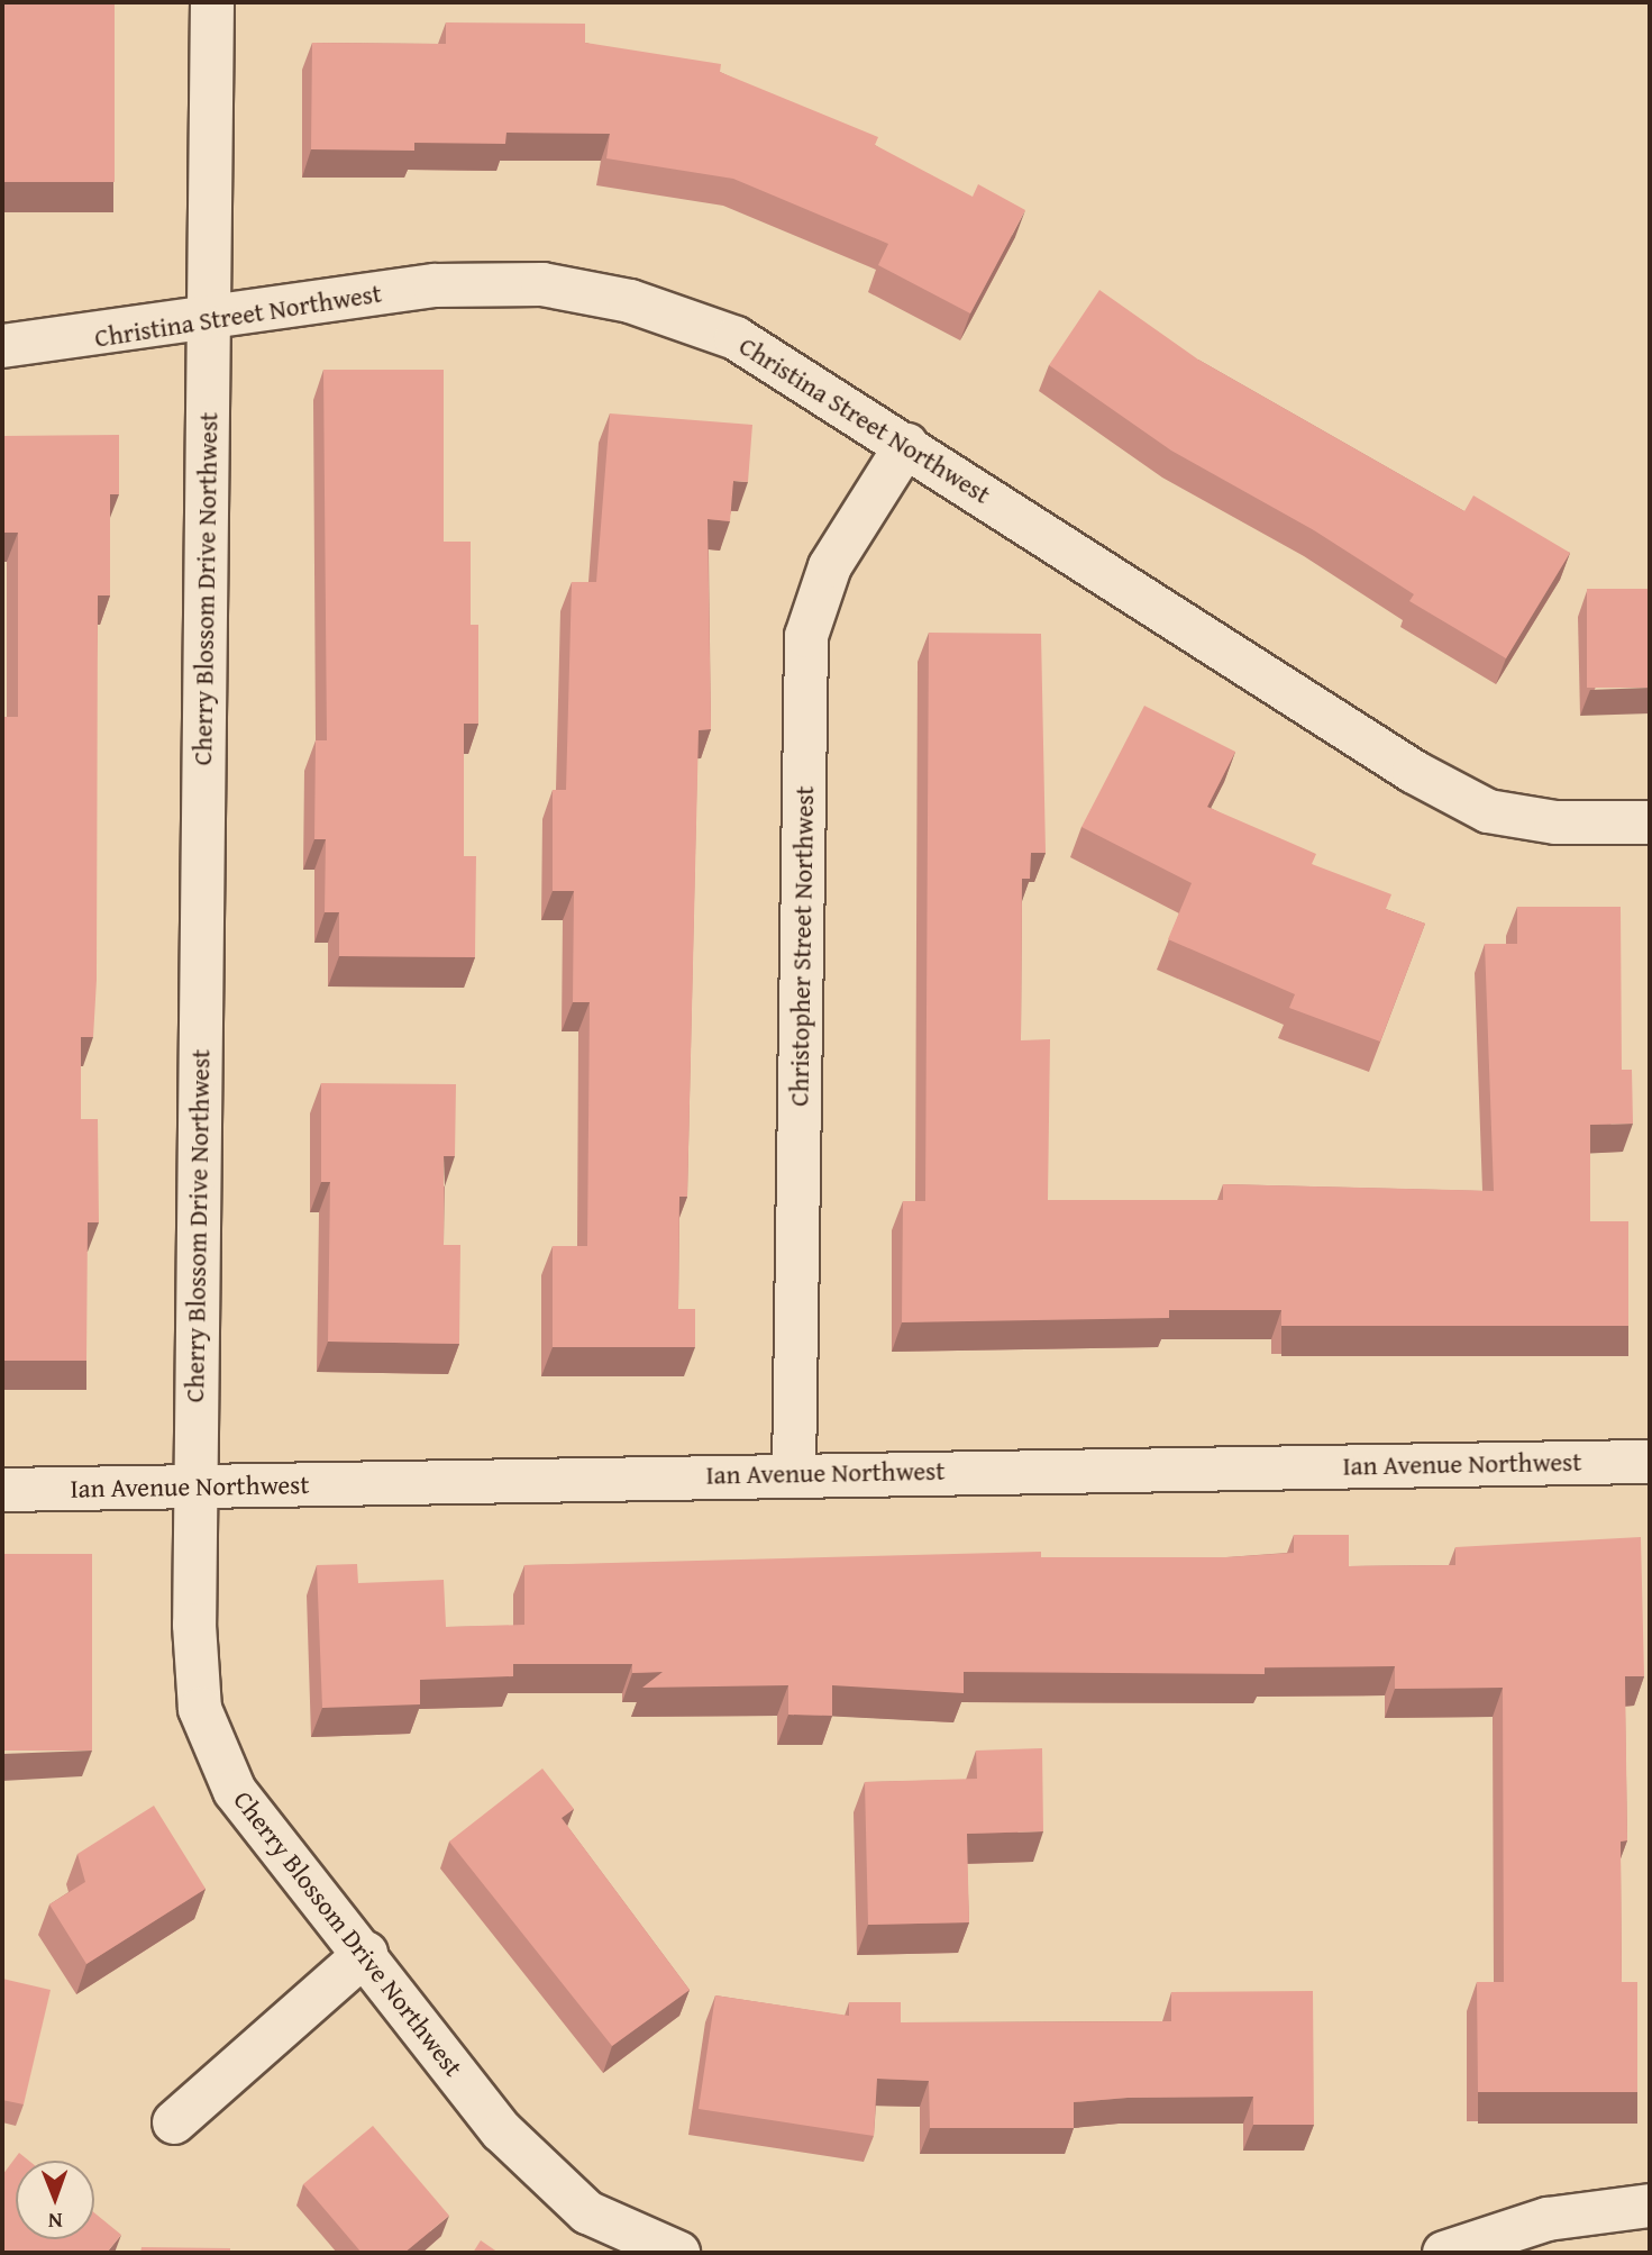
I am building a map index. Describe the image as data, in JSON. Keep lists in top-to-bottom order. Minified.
{"streets":{"street":["Christina Street Northwest","Cherry Blossom Drive Northwest","Christopher Street Northwest","Ian Avenue Northwest"]},"crossings":[["Christina Street Northwest","Cherry Blossom Drive Northwest"],["Christina Street Northwest","Christopher Street Northwest"],["Cherry Blossom Drive Northwest","Ian Avenue Northwest"],["Christopher Street Northwest","Ian Avenue Northwest"]],"north":"bottom"}
